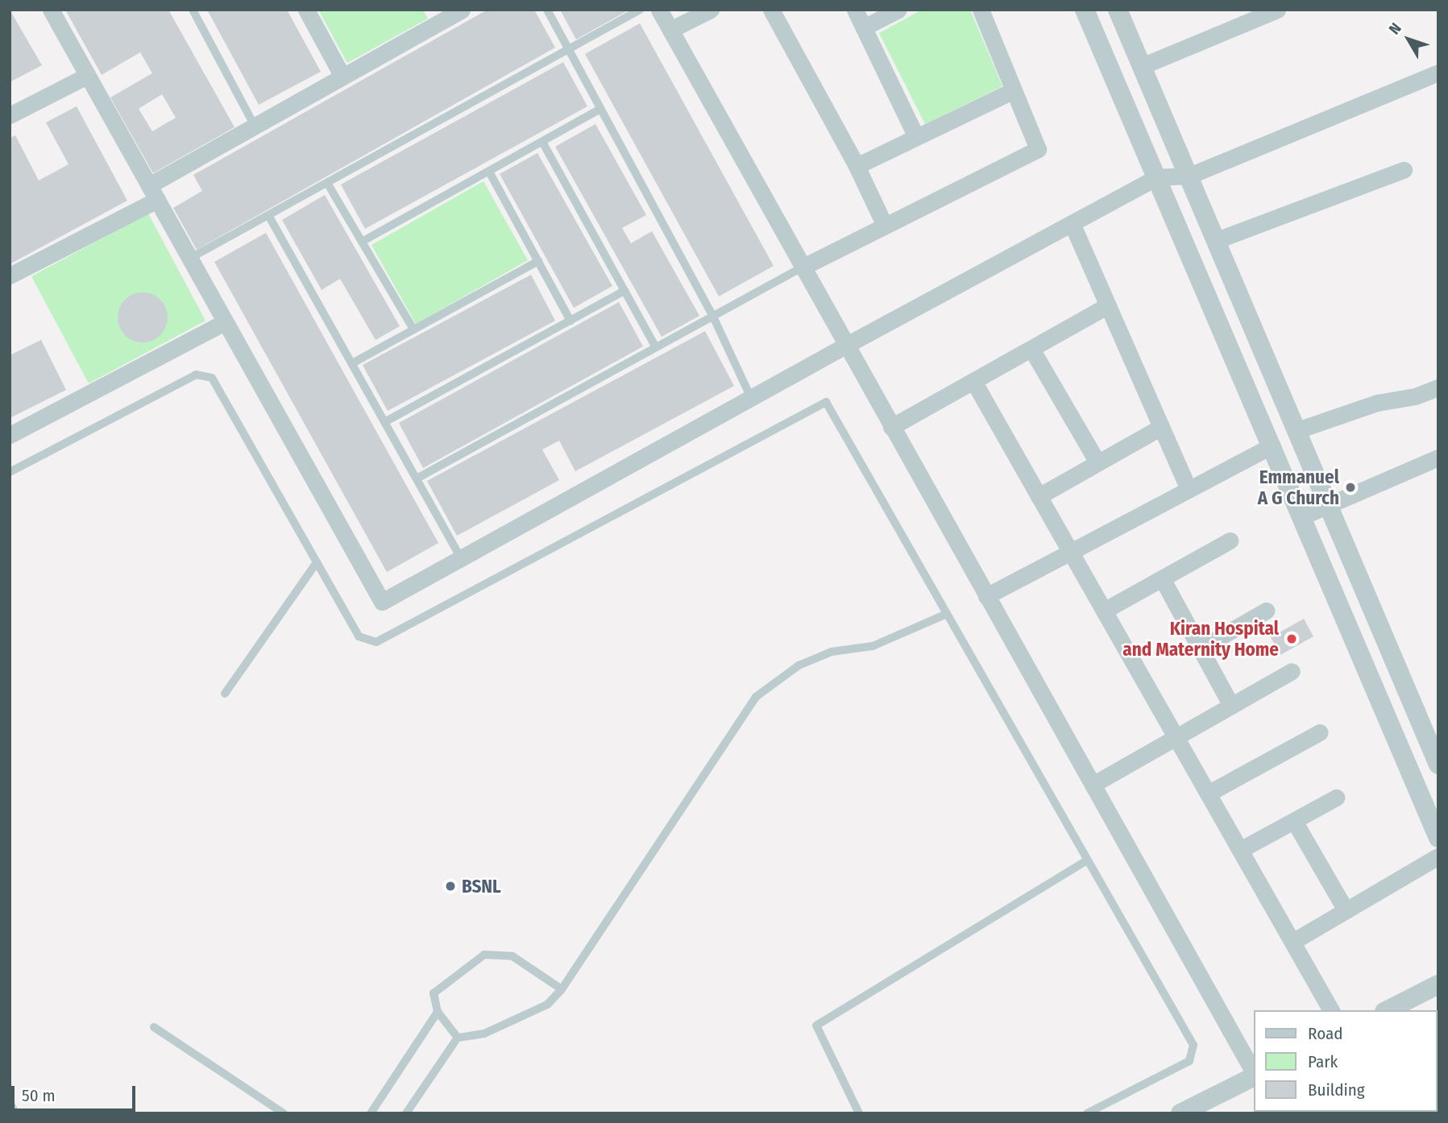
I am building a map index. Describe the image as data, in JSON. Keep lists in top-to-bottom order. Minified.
{"places":["Emmanuel A G Church","Kiran Hospital and Maternity Home","BSNL"],"legend":["Road","Park","Building"],"scale_bar":"50 m","north":"top left"}
